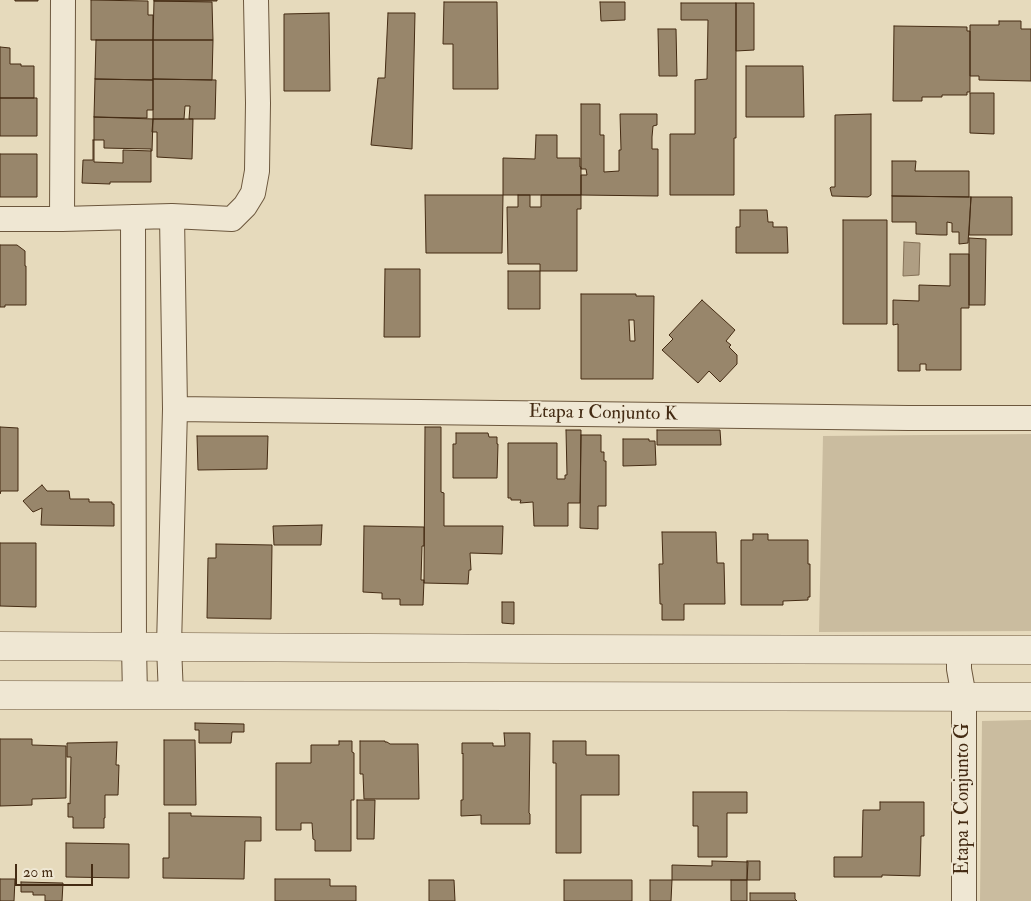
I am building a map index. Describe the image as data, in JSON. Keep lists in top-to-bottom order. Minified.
{"streets":{"street":["Etapa 1 Conjunto K","Etapa 1 Conjunto G"]},"scale_bar":"20 m"}
